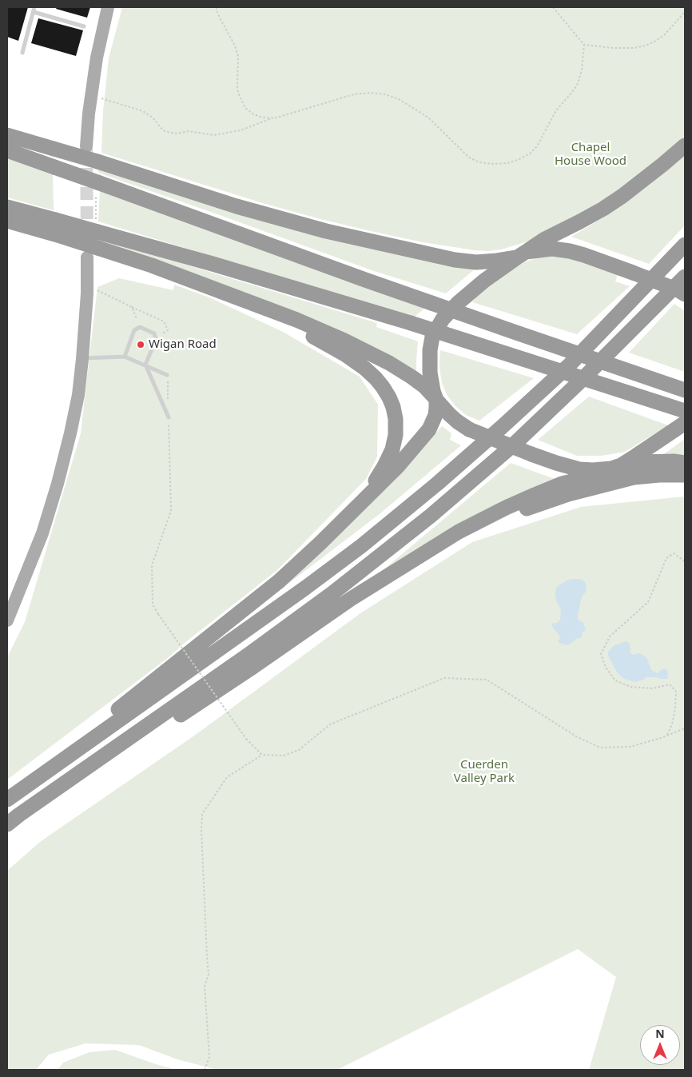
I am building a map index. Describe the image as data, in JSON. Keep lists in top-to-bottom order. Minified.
{"parks":["Chapel House Wood","Cuerden Valley Park"],"places":["Wigan Road"],"north":"top"}
